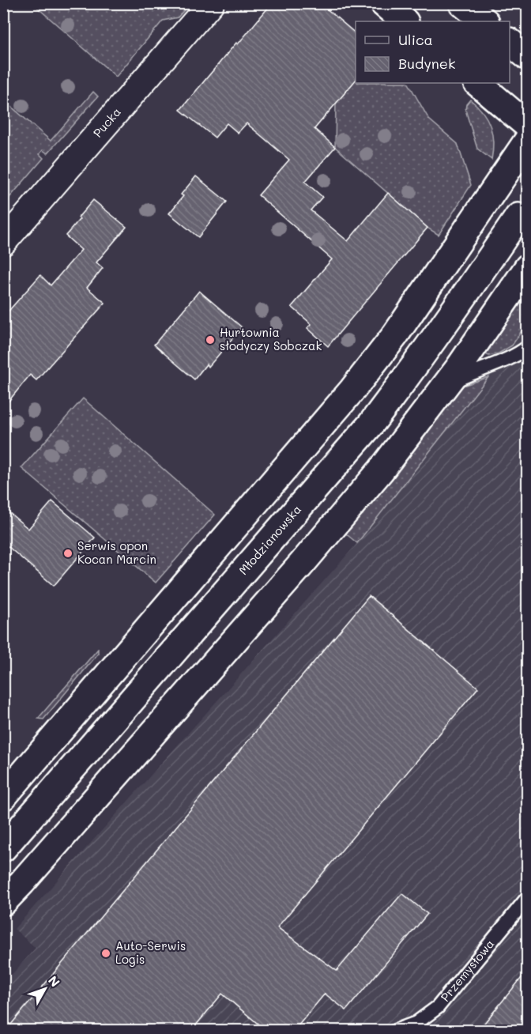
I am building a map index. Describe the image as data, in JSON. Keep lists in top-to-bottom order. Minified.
{"streets":{"main road":["Młodzianowska"],"street":["Pucka"],"lane":["Przemysłowa"]},"places":["Hurtownia słodyczy Sobczak","Serwis opon Kocan Marcin","Auto-Serwis Logis"],"legend":["Ulica","Budynek"],"north":"top right"}
